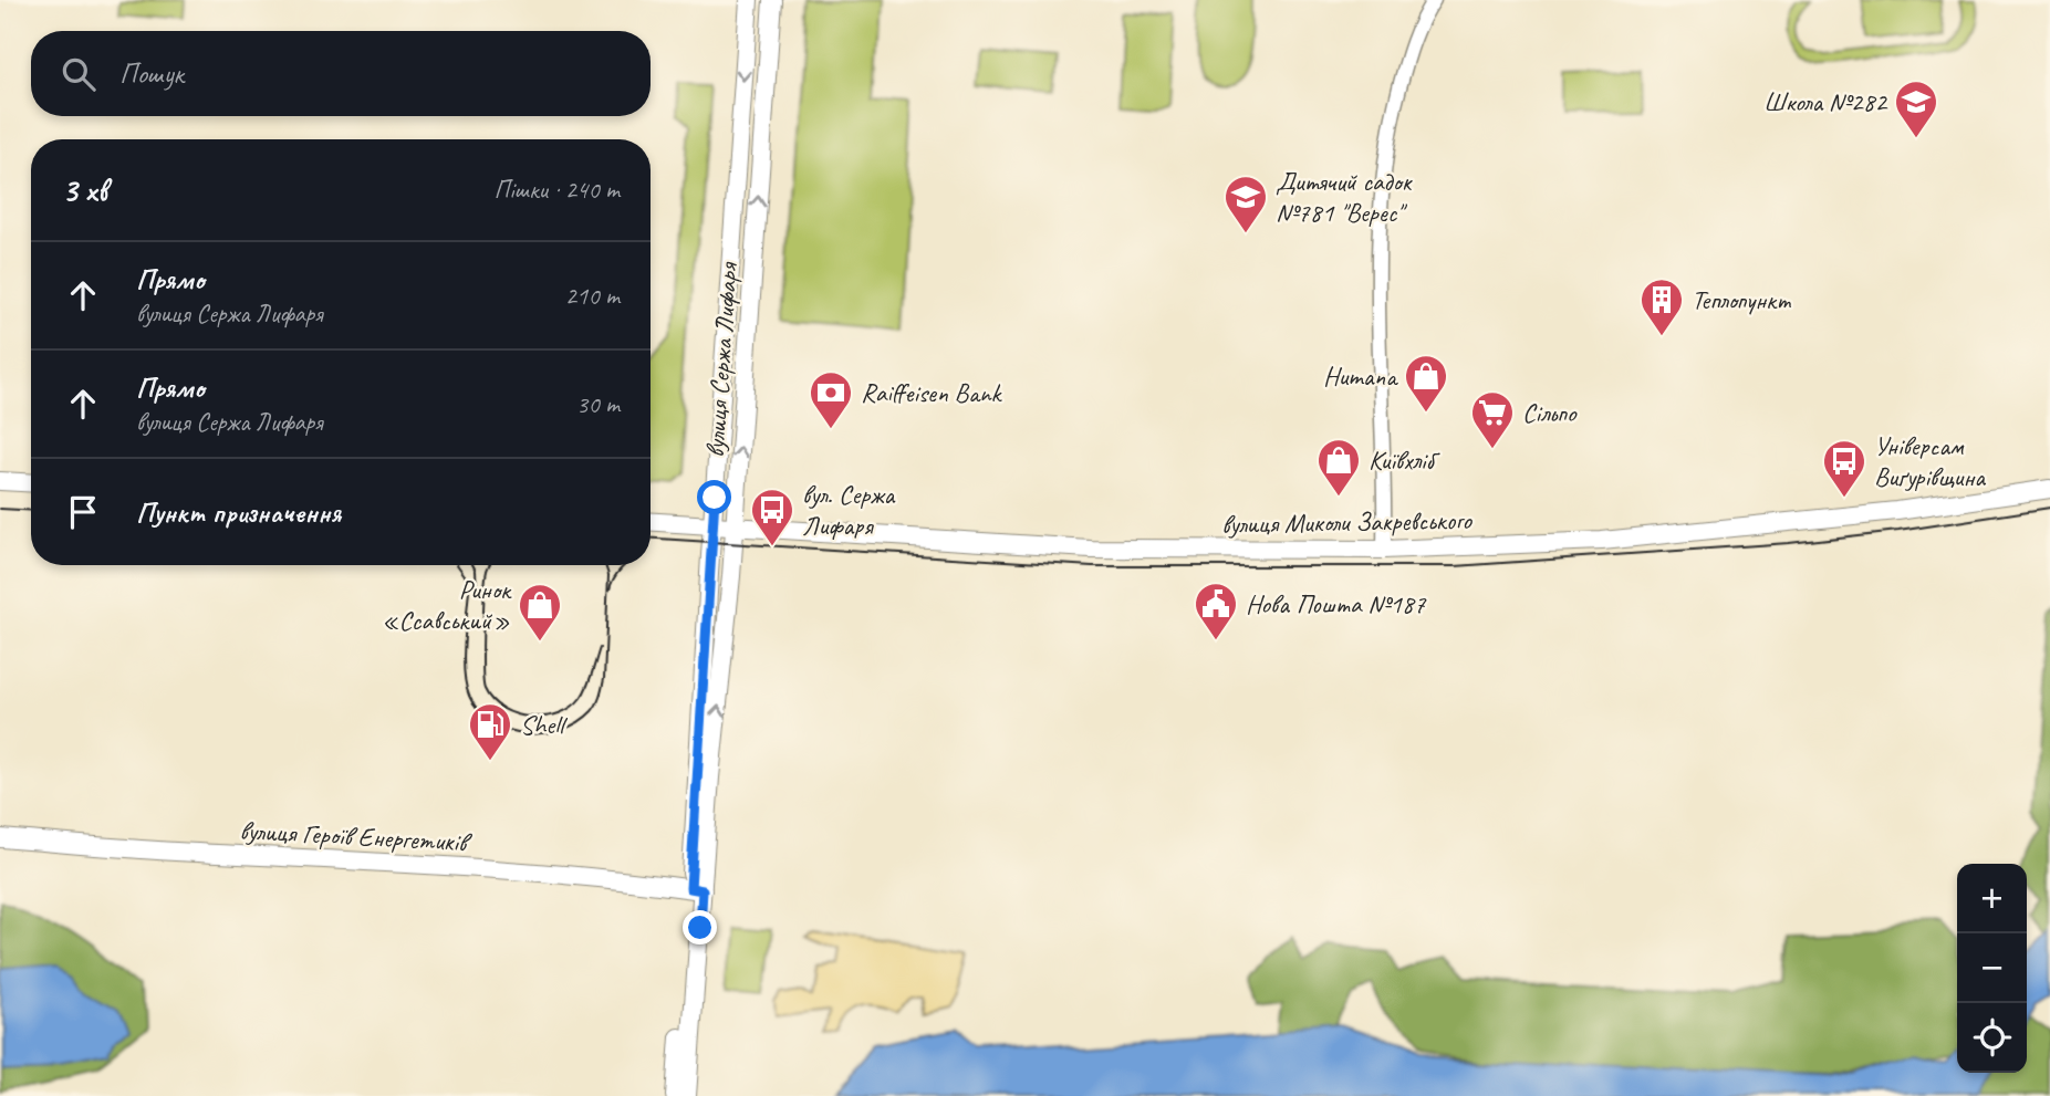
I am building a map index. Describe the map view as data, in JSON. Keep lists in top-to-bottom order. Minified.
{"streets":{"street":["вулиця Сержа Лифаря","вулиця Миколи Закревського","вулиця Героїв Енергетиків"]},"crossings":[["вулиця Сержа Лифаря","вулиця Миколи Закревського"],["вулиця Сержа Лифаря","вулиця Героїв Енергетиків"]],"places":{"school or university":["Школа №282","Дитячий садок №781 \"Верес\""],"building":["Теплопункт"],"shop":["Humana","Київхліб","Ринок «Ссавський»"],"bank":["Raiffeisen Bank"],"supermarket":["Сільпо"],"bus stop":["Універсам Виґурівщина","вул. Сержа Лифаря"],"public building":["Нова Пошта №187"],"fuel station":["Shell"]},"page":{"search":"Пошук","heading":["3 хв","Пішки · 240 m"],"list":[["Прямо","вулиця Сержа Лифаря","210 m"],["Прямо","вулиця Сержа Лифаря","30 m"],"Пункт призначення"],"map_buttons":["+","−"]}}
